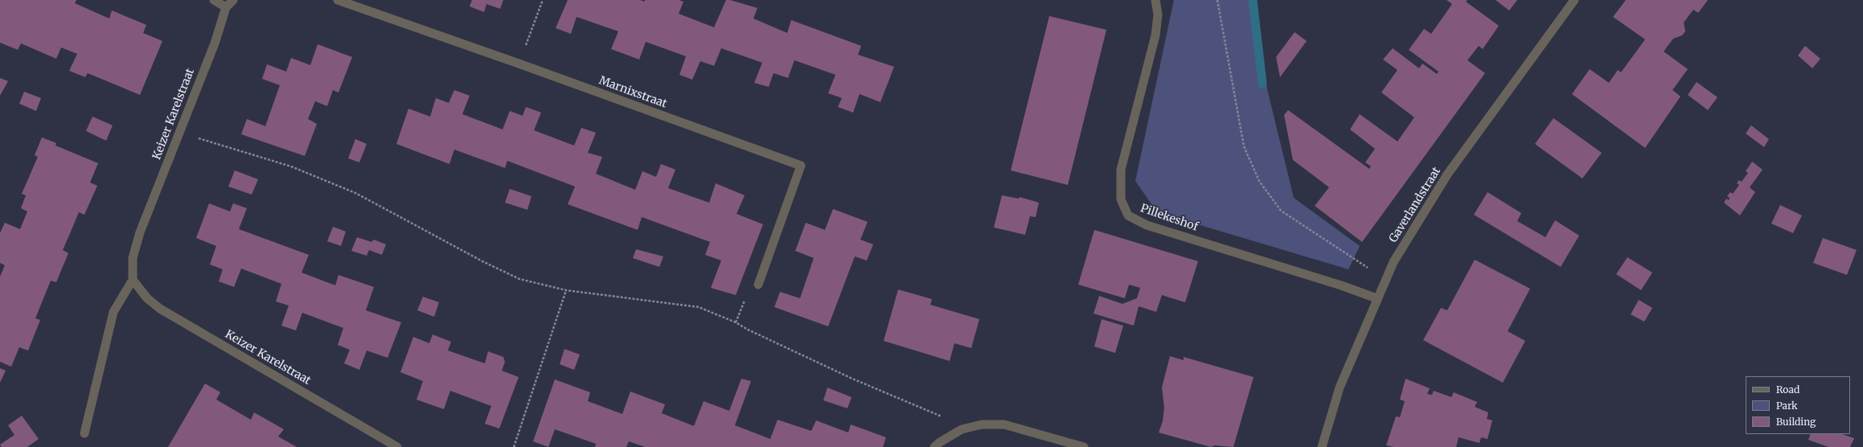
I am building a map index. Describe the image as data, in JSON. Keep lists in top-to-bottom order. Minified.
{"streets":{"street":["Marnixstraat","Keizer Karelstraat","Gaverlandstraat","Pillekeshof"]},"crossings":[["Gaverlandstraat","Pillekeshof"]],"legend":["Road","Park","Building"]}
